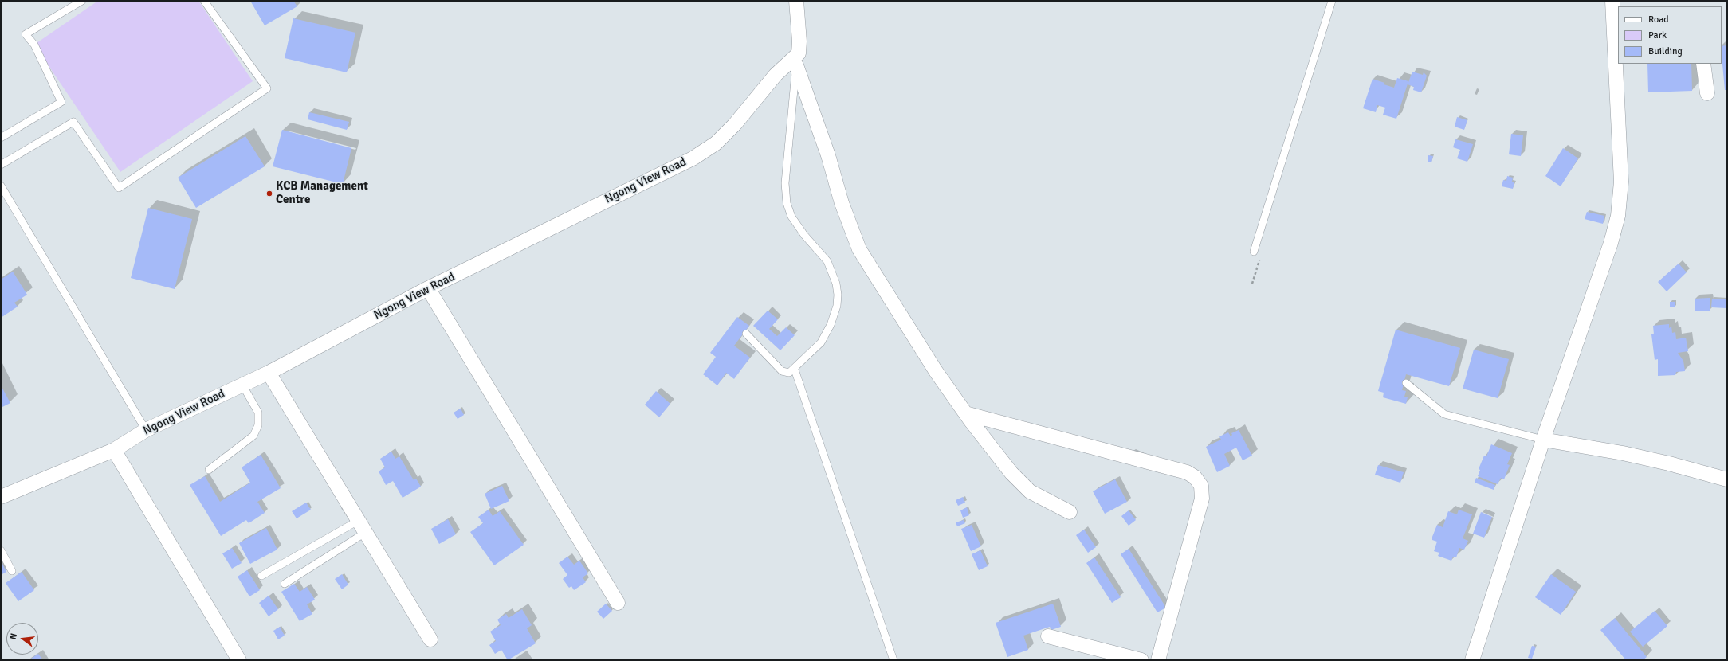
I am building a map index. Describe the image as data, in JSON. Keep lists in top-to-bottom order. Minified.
{"streets":{"street":["Ngong View Road"]},"places":["KCB Management Centre"],"legend":["Road","Park","Building"],"north":"left"}
